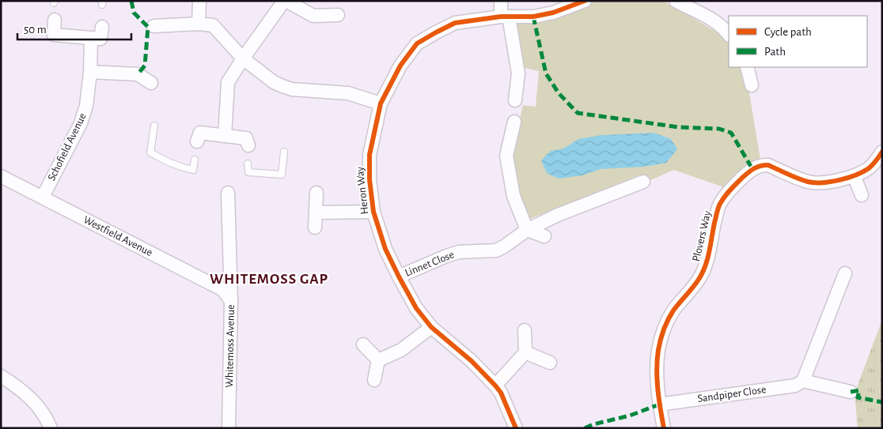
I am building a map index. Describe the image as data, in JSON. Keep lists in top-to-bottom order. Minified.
{"streets":{"street":["Schofield Avenue","Heron Way","Westfield Avenue","Plovers Way","Linnet Close","Whitemoss Avenue","Sandpiper Close"]},"crossings":[["Schofield Avenue","Westfield Avenue"],["Heron Way","Linnet Close"],["Westfield Avenue","Whitemoss Avenue"],["Plovers Way","Sandpiper Close"]],"districts":["WHITEMOSS GAP"],"legend":["Cycle path","Path"],"scale_bar":"50 m"}
